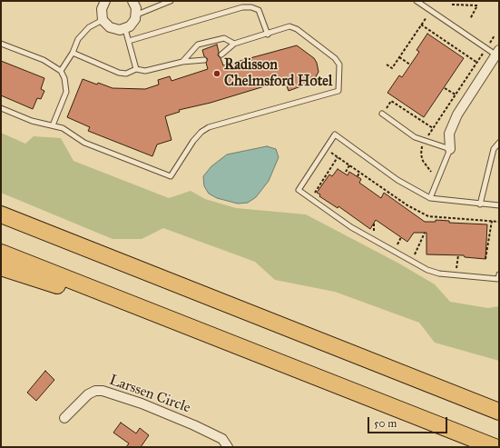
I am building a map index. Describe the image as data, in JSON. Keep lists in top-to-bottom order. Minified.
{"streets":{"street":["Larssen Circle"]},"places":["Radisson Chelmsford Hotel"],"scale_bar":"50 m"}
